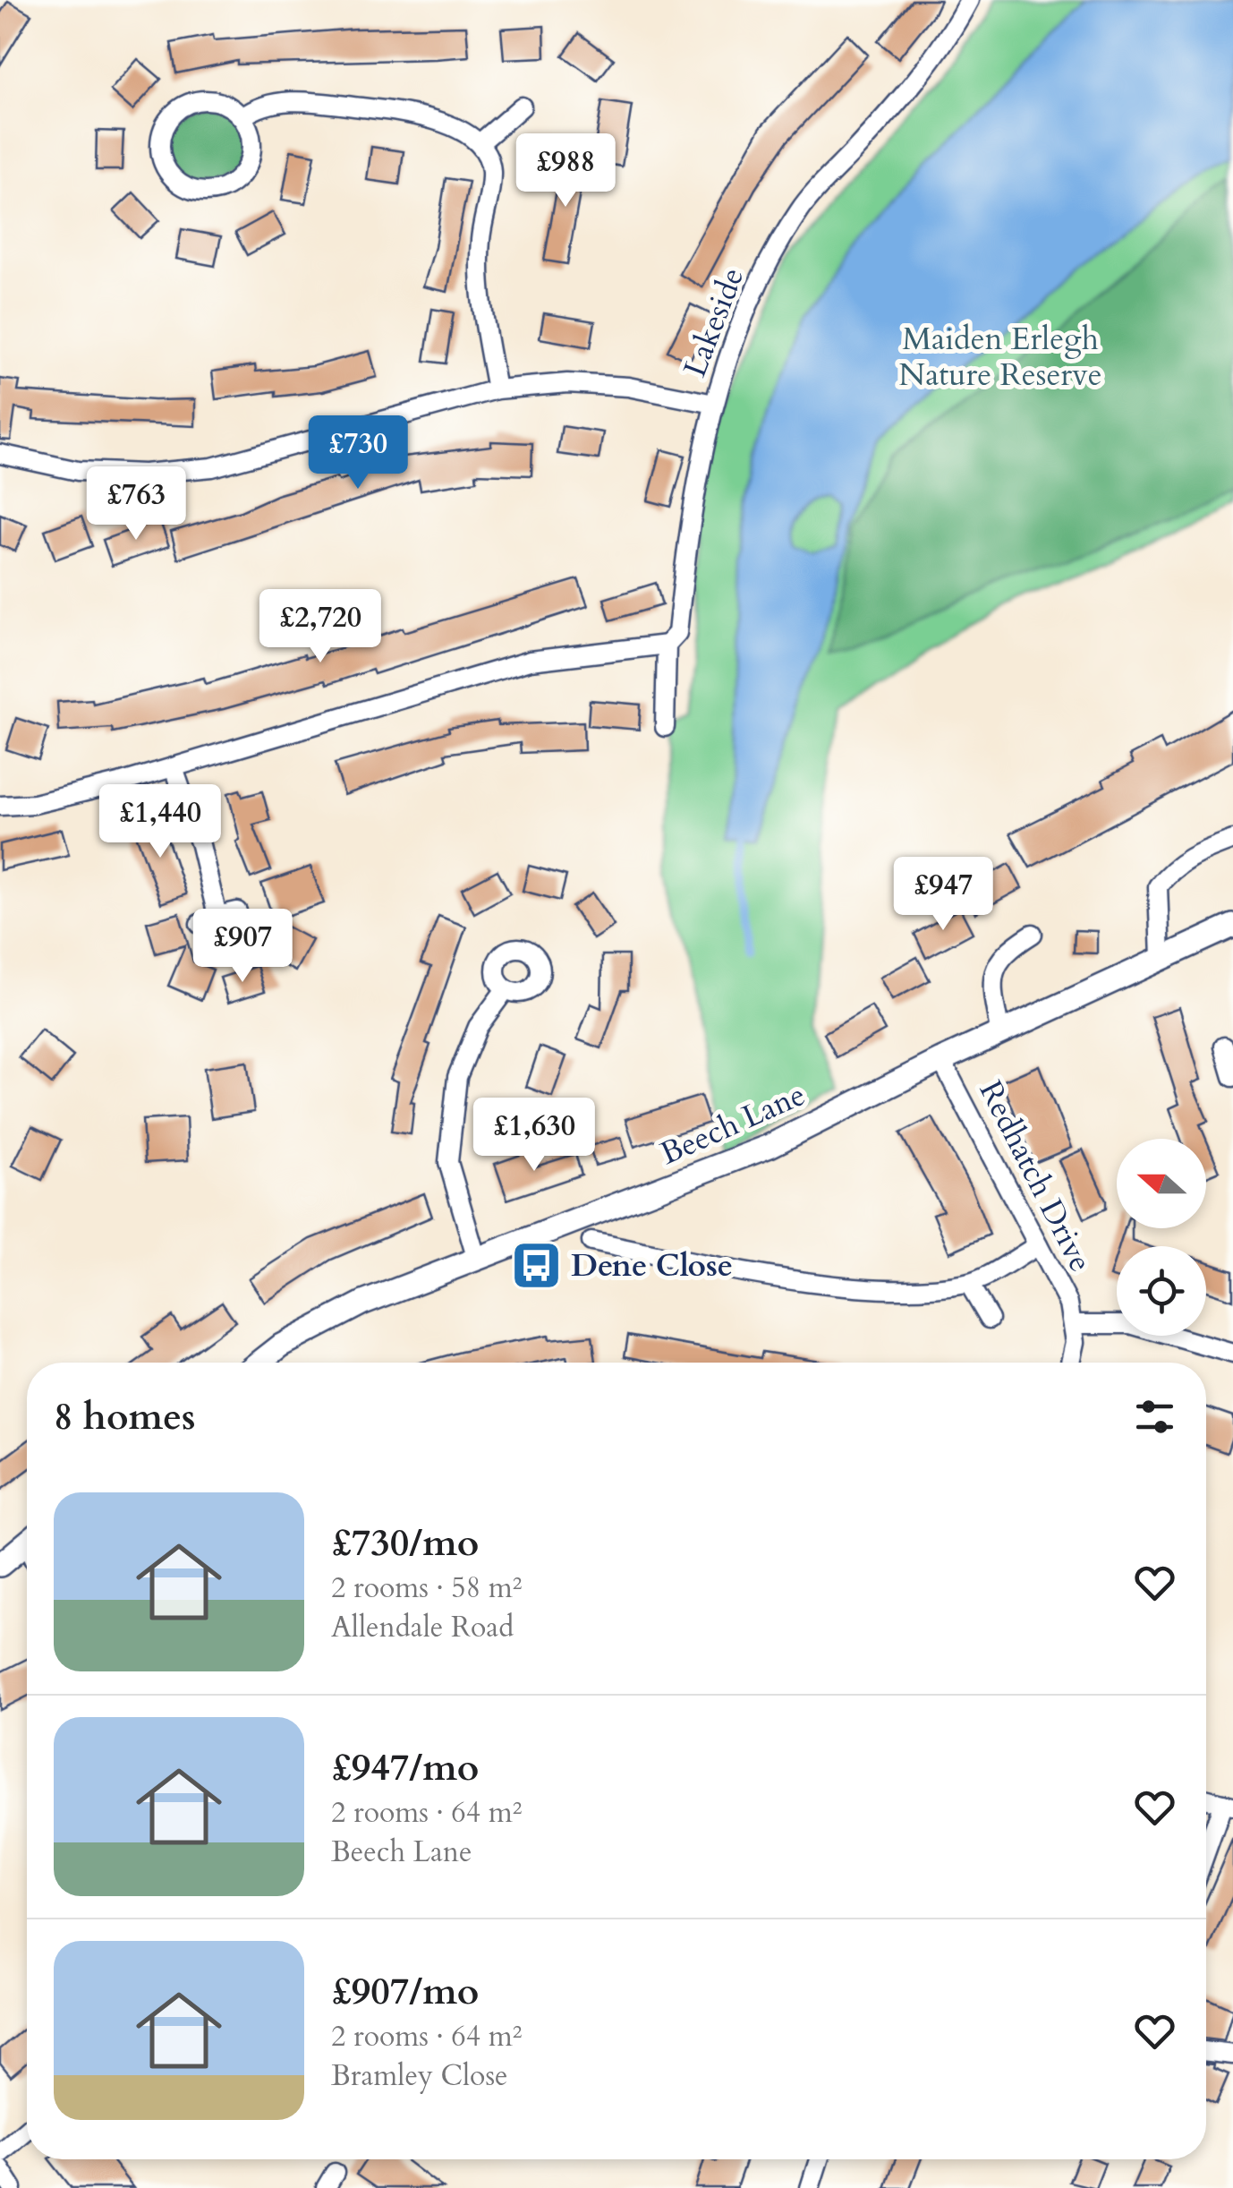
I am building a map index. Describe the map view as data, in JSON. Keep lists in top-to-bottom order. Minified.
{"streets":{"street":["Lakeside","Beech Lane","Redhatch Drive"]},"crossings":[["Beech Lane","Redhatch Drive"]],"parks":["Maiden Erlegh Nature Reserve"],"places":{"bus stop":["Dene Close"]},"north":"left","page":{"price":["£988","£730","£763","£2,720","£1,440","£947","£907","£1,630"],"heading":"8 homes","list":[{"name":"£730/mo","note":"2 rooms · 58 m² · Allendale Road"},{"name":"£947/mo","note":"2 rooms · 64 m² · Beech Lane"},{"name":"£907/mo","note":"2 rooms · 64 m² · Bramley Close"}]}}
